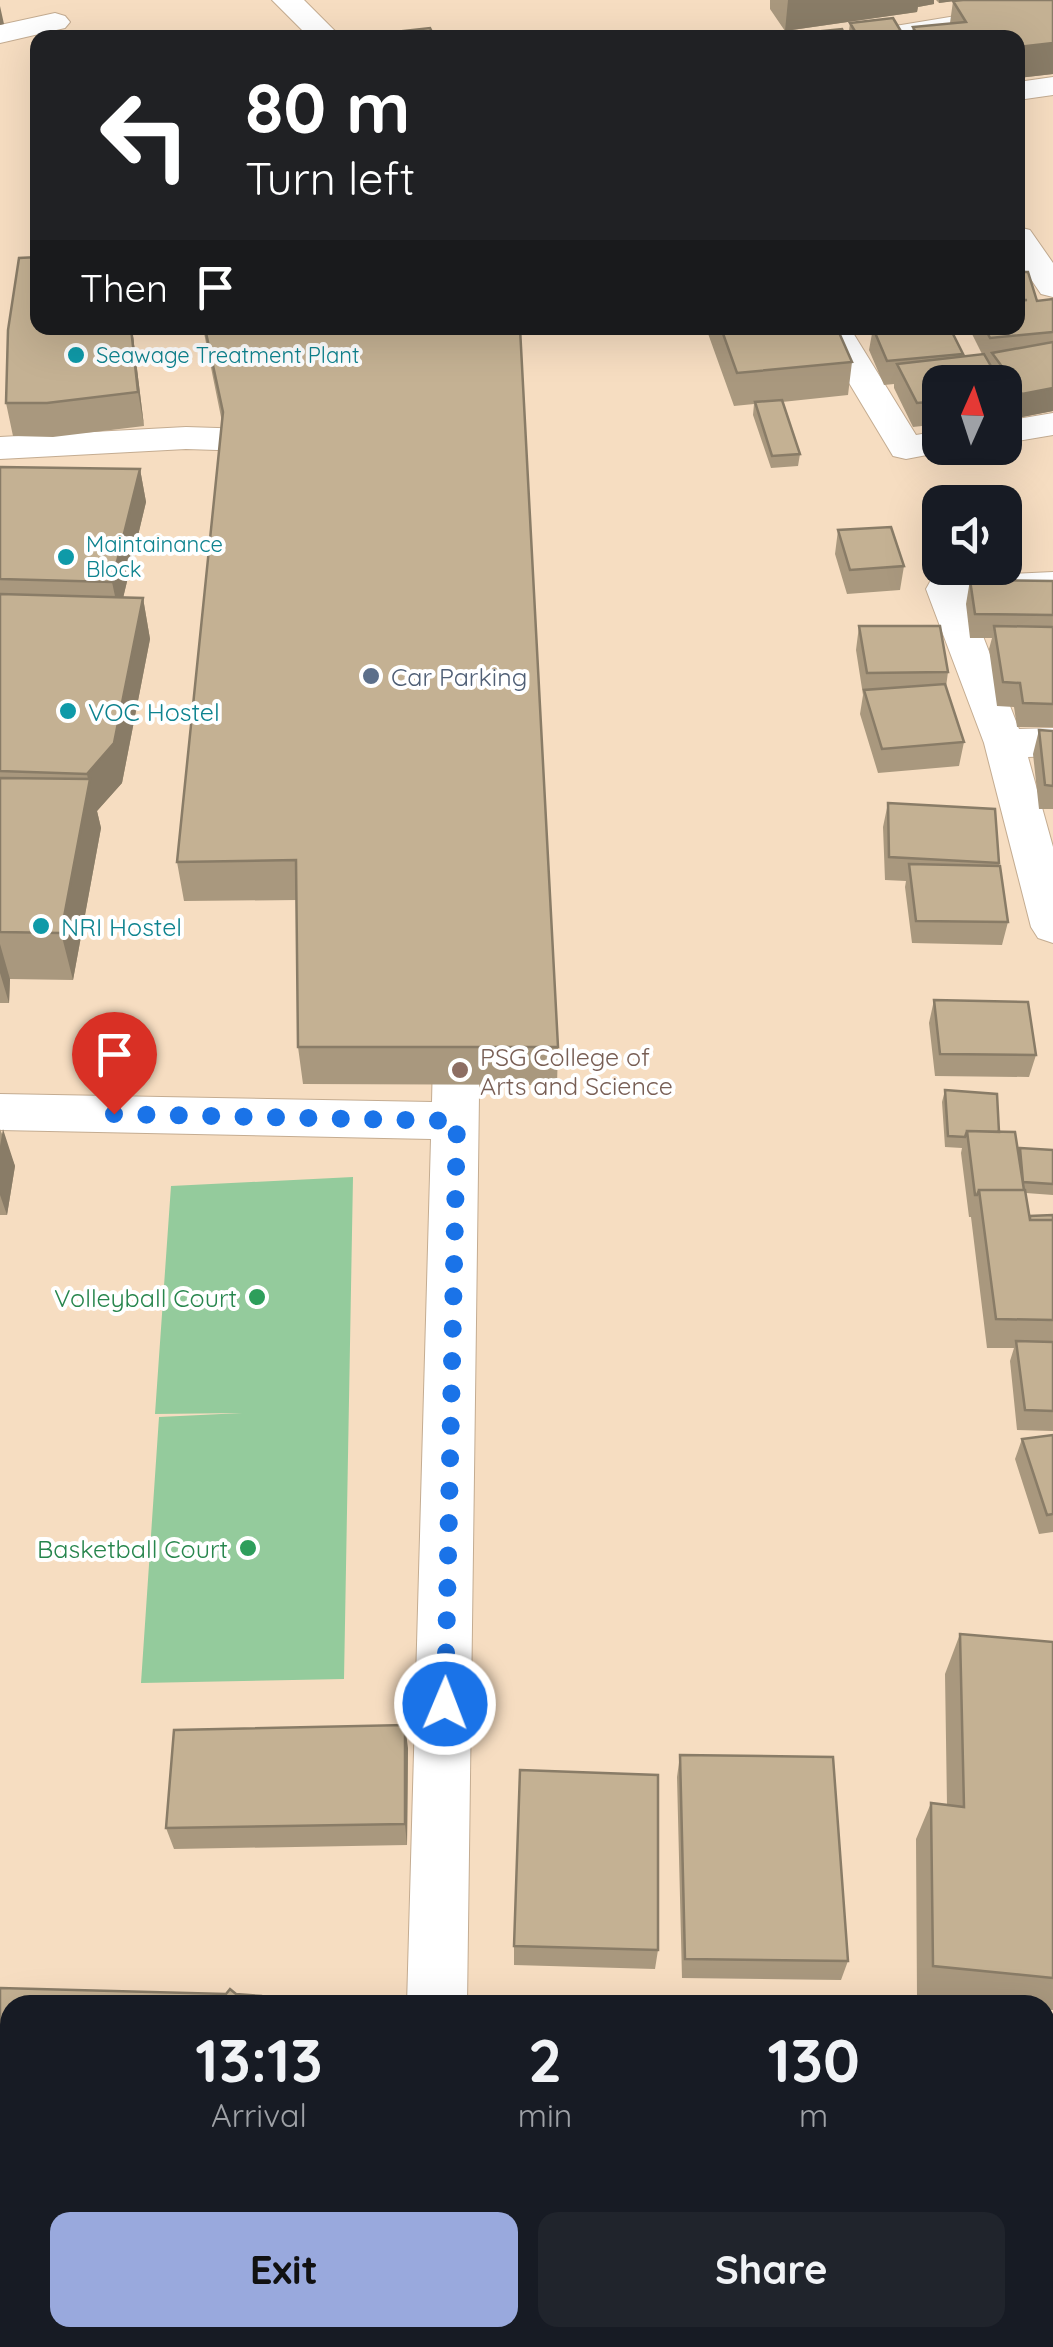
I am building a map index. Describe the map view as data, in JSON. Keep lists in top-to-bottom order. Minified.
{"places":["Seawage Treatment Plant","Maintainance Block","Car Parking","VOC Hostel","NRI Hostel","PSG College of Arts and Science","Volleyball Court","Basketball Court"],"north":"top","page":{"turn":["80 m","Turn left"],"then":"Then","eta":["13:13","Arrival","2","min","130","m"],"buttons":["Exit","Share"]}}
